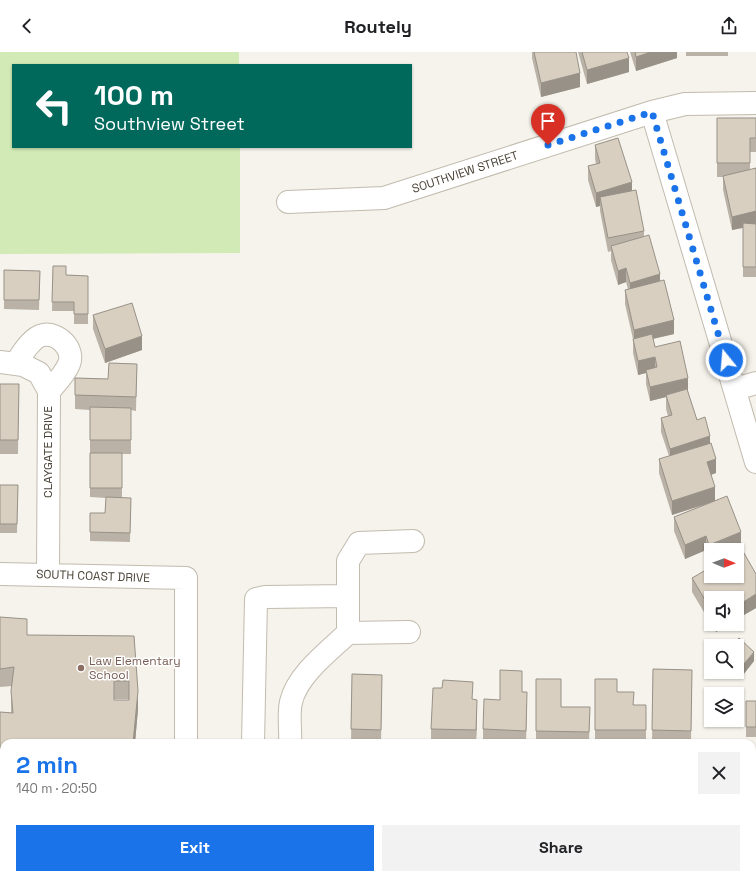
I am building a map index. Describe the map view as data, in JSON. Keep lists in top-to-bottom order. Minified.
{"streets":{"street":["SOUTHVIEW STREET","CLAYGATE DRIVE","SOUTH COAST DRIVE"]},"crossings":[["CLAYGATE DRIVE","SOUTH COAST DRIVE"]],"places":["Law Elementary School"],"north":"right","page":{"header":"Routely","turn":["100 m","Southview Street"],"heading":["2 min","140 m · 20:50"],"buttons":["Exit","Share"]}}
